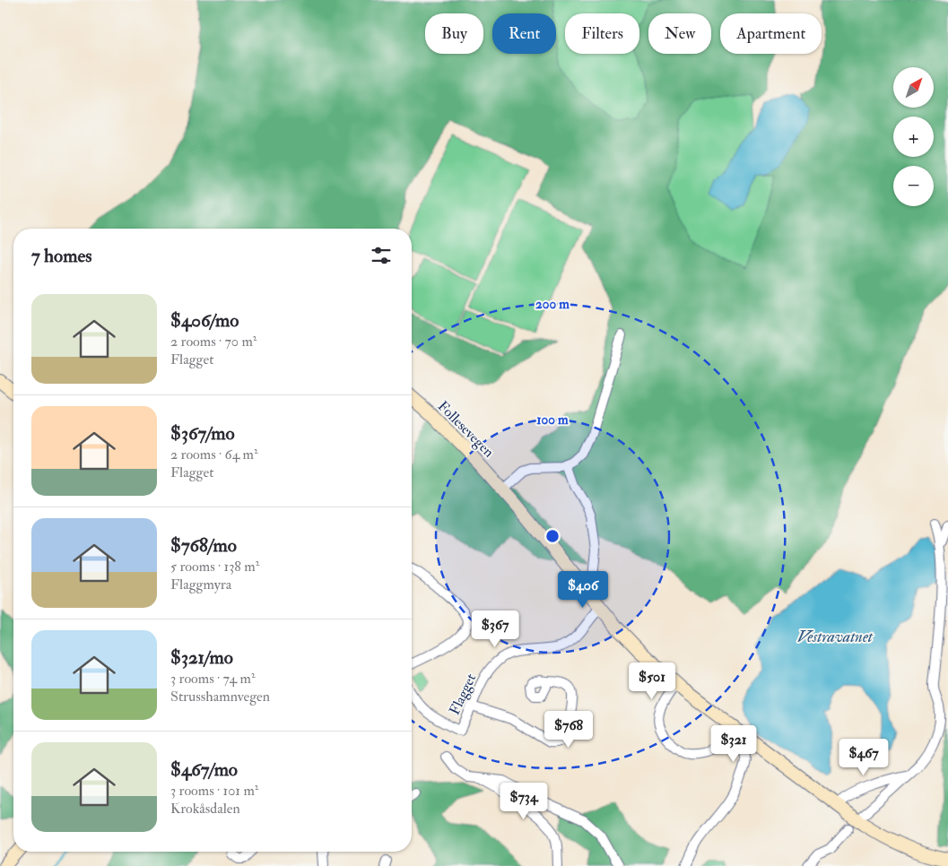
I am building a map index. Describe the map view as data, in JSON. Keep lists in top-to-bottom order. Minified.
{"streets":{"main road":["Follesevegen"],"street":["Flagget"]},"crossings":[["Follesevegen","Flagget"]],"water":["Vestravatnet"],"north":"top right","page":{"chip":["Buy","Rent","Filters","New","Apartment"],"map_buttons":["+","−"],"heading":"7 homes","list":[{"name":"$406/mo","note":"2 rooms · 70 m² · Flagget"},{"name":"$367/mo","note":"2 rooms · 64 m² · Flagget"},{"name":"$768/mo","note":"5 rooms · 138 m² · Flaggmyra"},{"name":"$321/mo","note":"3 rooms · 74 m² · Strusshamnvegen"},{"name":"$467/mo","note":"3 rooms · 101 m² · Krokåsdalen"}],"price":["$406","$367","$501","$768","$321","$467","$734"]},"rings":["200 m","100 m"]}
